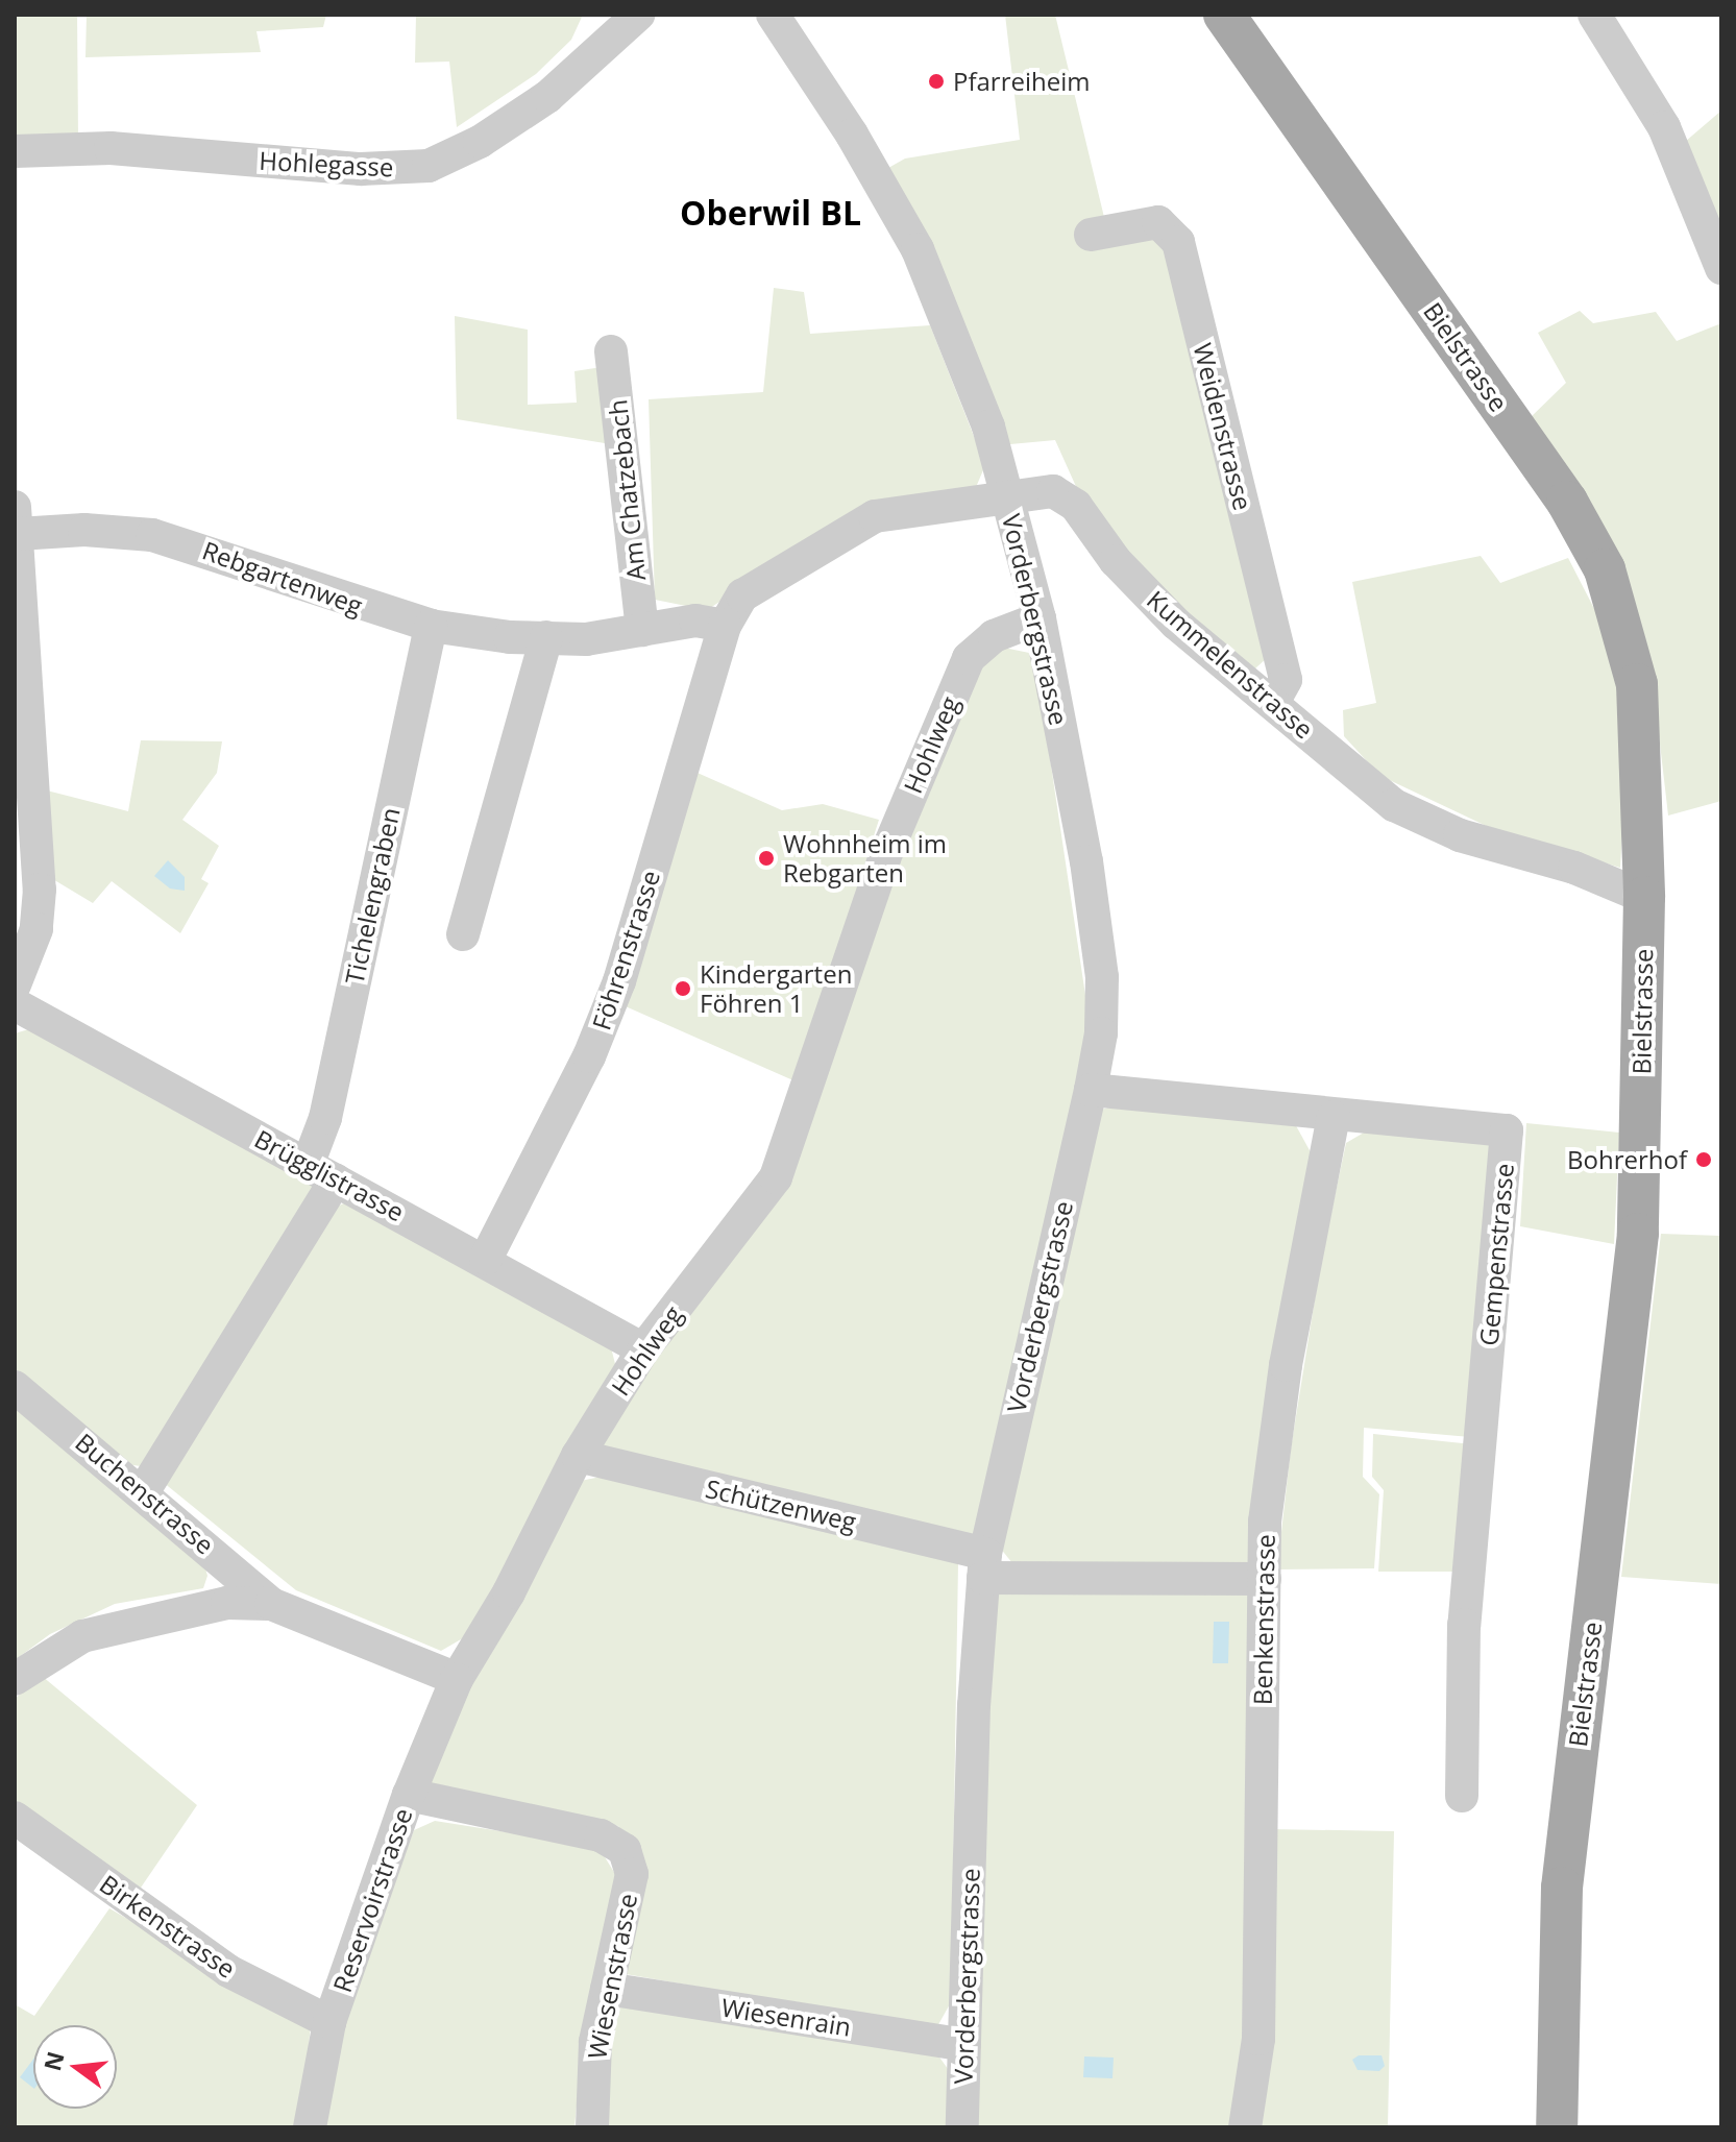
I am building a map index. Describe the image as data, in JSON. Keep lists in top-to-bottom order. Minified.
{"streets":{"main road":["Bielstrasse"],"street":["Hohlegasse","Weidenstrasse","Am Chatzebach","Rebgartenweg","Vorderbergstrasse","Kummelenstrasse","Hohlweg","Tichelengraben","Föhrenstrasse","Brügglistrasse","Gempenstrasse","Buchenstrasse","Schützenweg","Benkenstrasse","Reservoirstrasse","Birkenstrasse","Wiesenstrasse","Wiesenrain"]},"crossings":[["Bielstrasse","Kummelenstrasse"],["Weidenstrasse","Kummelenstrasse"],["Am Chatzebach","Rebgartenweg"],["Rebgartenweg","Tichelengraben"],["Rebgartenweg","Föhrenstrasse"],["Vorderbergstrasse","Kummelenstrasse"],["Vorderbergstrasse","Hohlweg"],["Vorderbergstrasse","Gempenstrasse"],["Vorderbergstrasse","Schützenweg"],["Vorderbergstrasse","Wiesenrain"],["Hohlweg","Brügglistrasse"],["Hohlweg","Schützenweg"],["Hohlweg","Reservoirstrasse"],["Tichelengraben","Brügglistrasse"],["Tichelengraben","Buchenstrasse"],["Föhrenstrasse","Brügglistrasse"],["Gempenstrasse","Benkenstrasse"],["Schützenweg","Benkenstrasse"],["Reservoirstrasse","Birkenstrasse"],["Reservoirstrasse","Wiesenstrasse"],["Wiesenstrasse","Wiesenrain"]],"districts":["Oberwil BL"],"places":["Pfarreiheim","Wohnheim im Rebgarten","Kindergarten Föhren 1","Bohrerhof"],"north":"left"}
